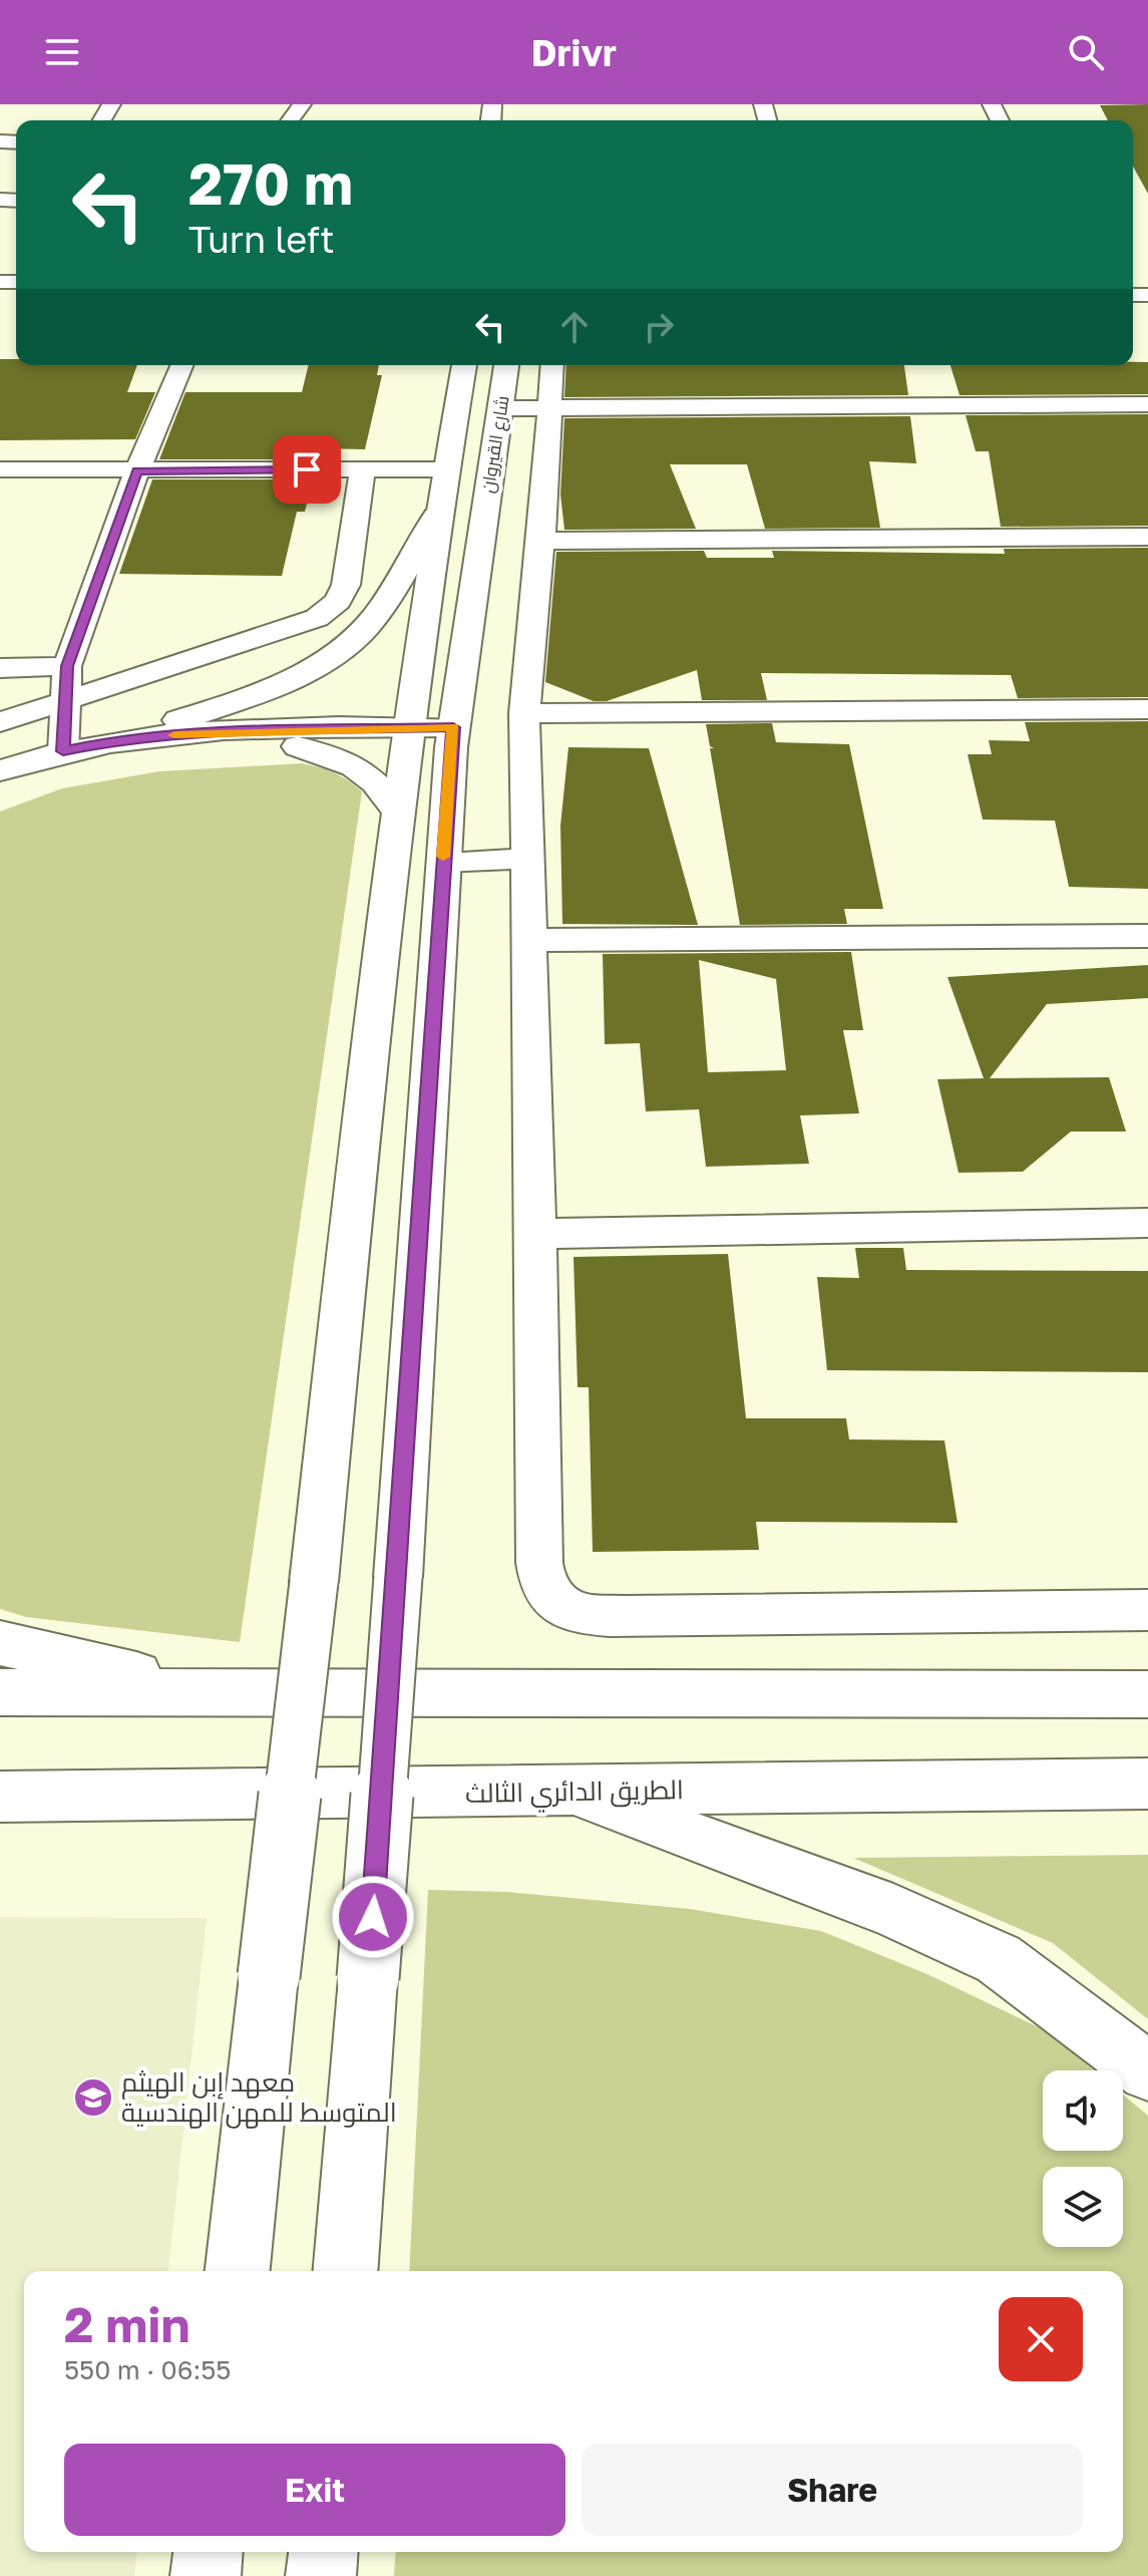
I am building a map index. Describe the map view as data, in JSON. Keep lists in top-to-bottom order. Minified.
{"streets":{"main road":["شارع القيروان","الطريق الدائري الثالث"]},"places":{"school or university":["معهد إبن الهيثم المتوسط للمهن الهندسية"]},"page":{"header":"Drivr","turn":["270 m","Turn left"],"heading":["2 min","550 m · 06:55"],"buttons":["Exit","Share"]}}
